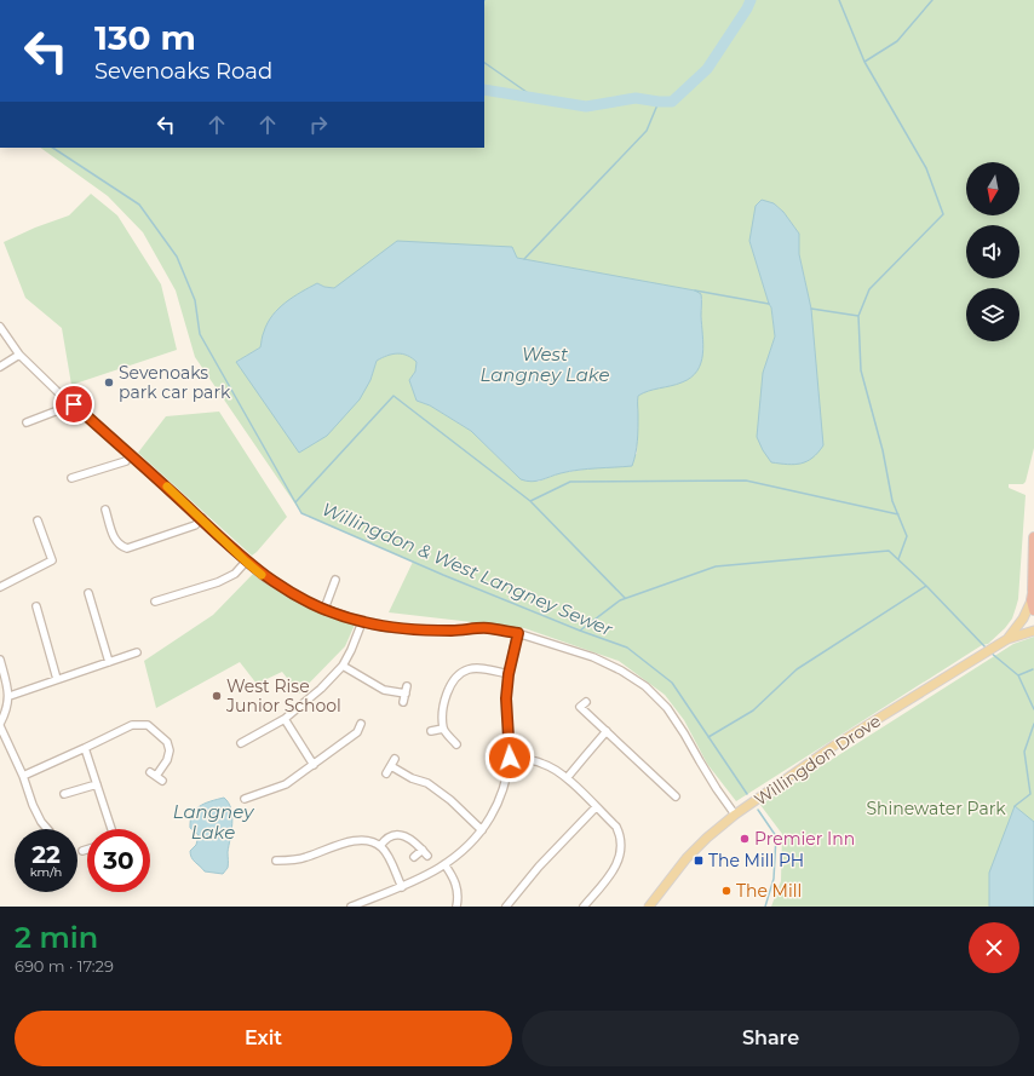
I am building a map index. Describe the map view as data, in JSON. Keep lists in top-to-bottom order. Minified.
{"streets":{"main road":["Willingdon Drove"]},"water":["West Langney Lake","Willingdon & West Langney Sewer","Langney Lake"],"parks":["Shinewater Park"],"places":{"other":["Sevenoaks park car park","West Rise Junior School","Premier Inn","The Mill"],"transit":["The Mill PH"]},"north":"bottom","page":{"turn":["130 m","Sevenoaks Road"],"speed":"22 km/h","limit":"30","heading":["2 min","690 m · 17:29"],"buttons":["Exit","Share"]}}
